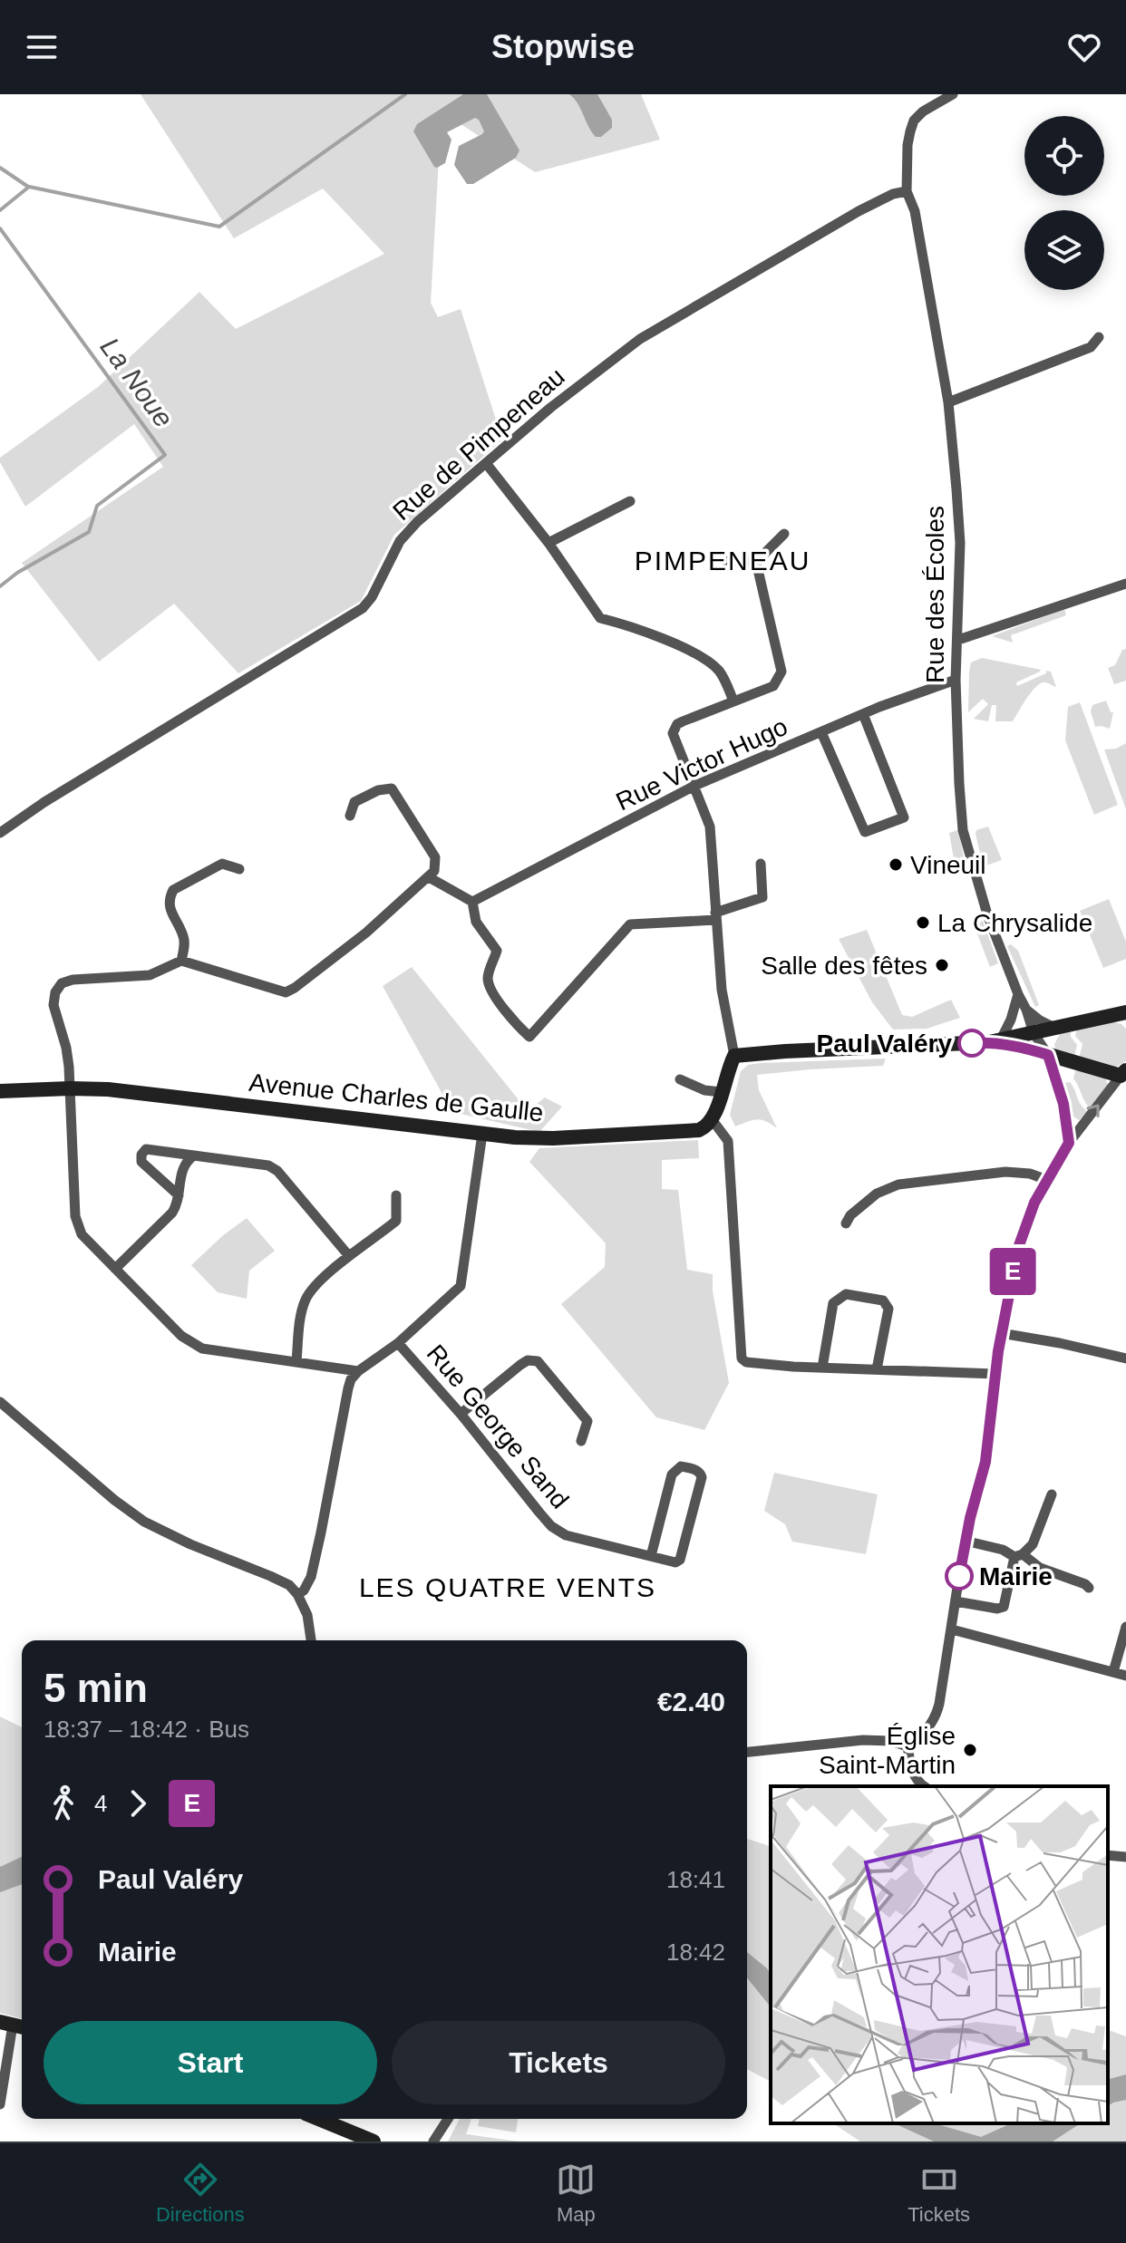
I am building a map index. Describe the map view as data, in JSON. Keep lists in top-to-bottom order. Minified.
{"streets":{"street":["Rue de Pimpeneau","Rue des Écoles","Rue Victor Hugo","Avenue Charles de Gaulle","Rue George Sand"]},"crossings":[["Rue de Pimpeneau","Rue des Écoles"],["Rue des Écoles","Rue Victor Hugo"]],"districts":["PIMPENEAU","LES QUATRE VENTS"],"water":["La Noue"],"places":["Vineuil","La Chrysalide","Salle des fêtes","Paul Valéry","Mairie","Église Saint-Martin"],"lines":["bus line E"],"page":{"header":"Stopwise","on_map":"E","heading":["5 min","18:37 – 18:42 · Bus","€2.40"],"legs":["4","E"],"list":[{"name":"Paul Valéry","value":"18:41"},{"name":"Mairie","value":"18:42"}],"buttons":["Start","Tickets"],"tabs":["Directions","Map","Tickets"]}}
